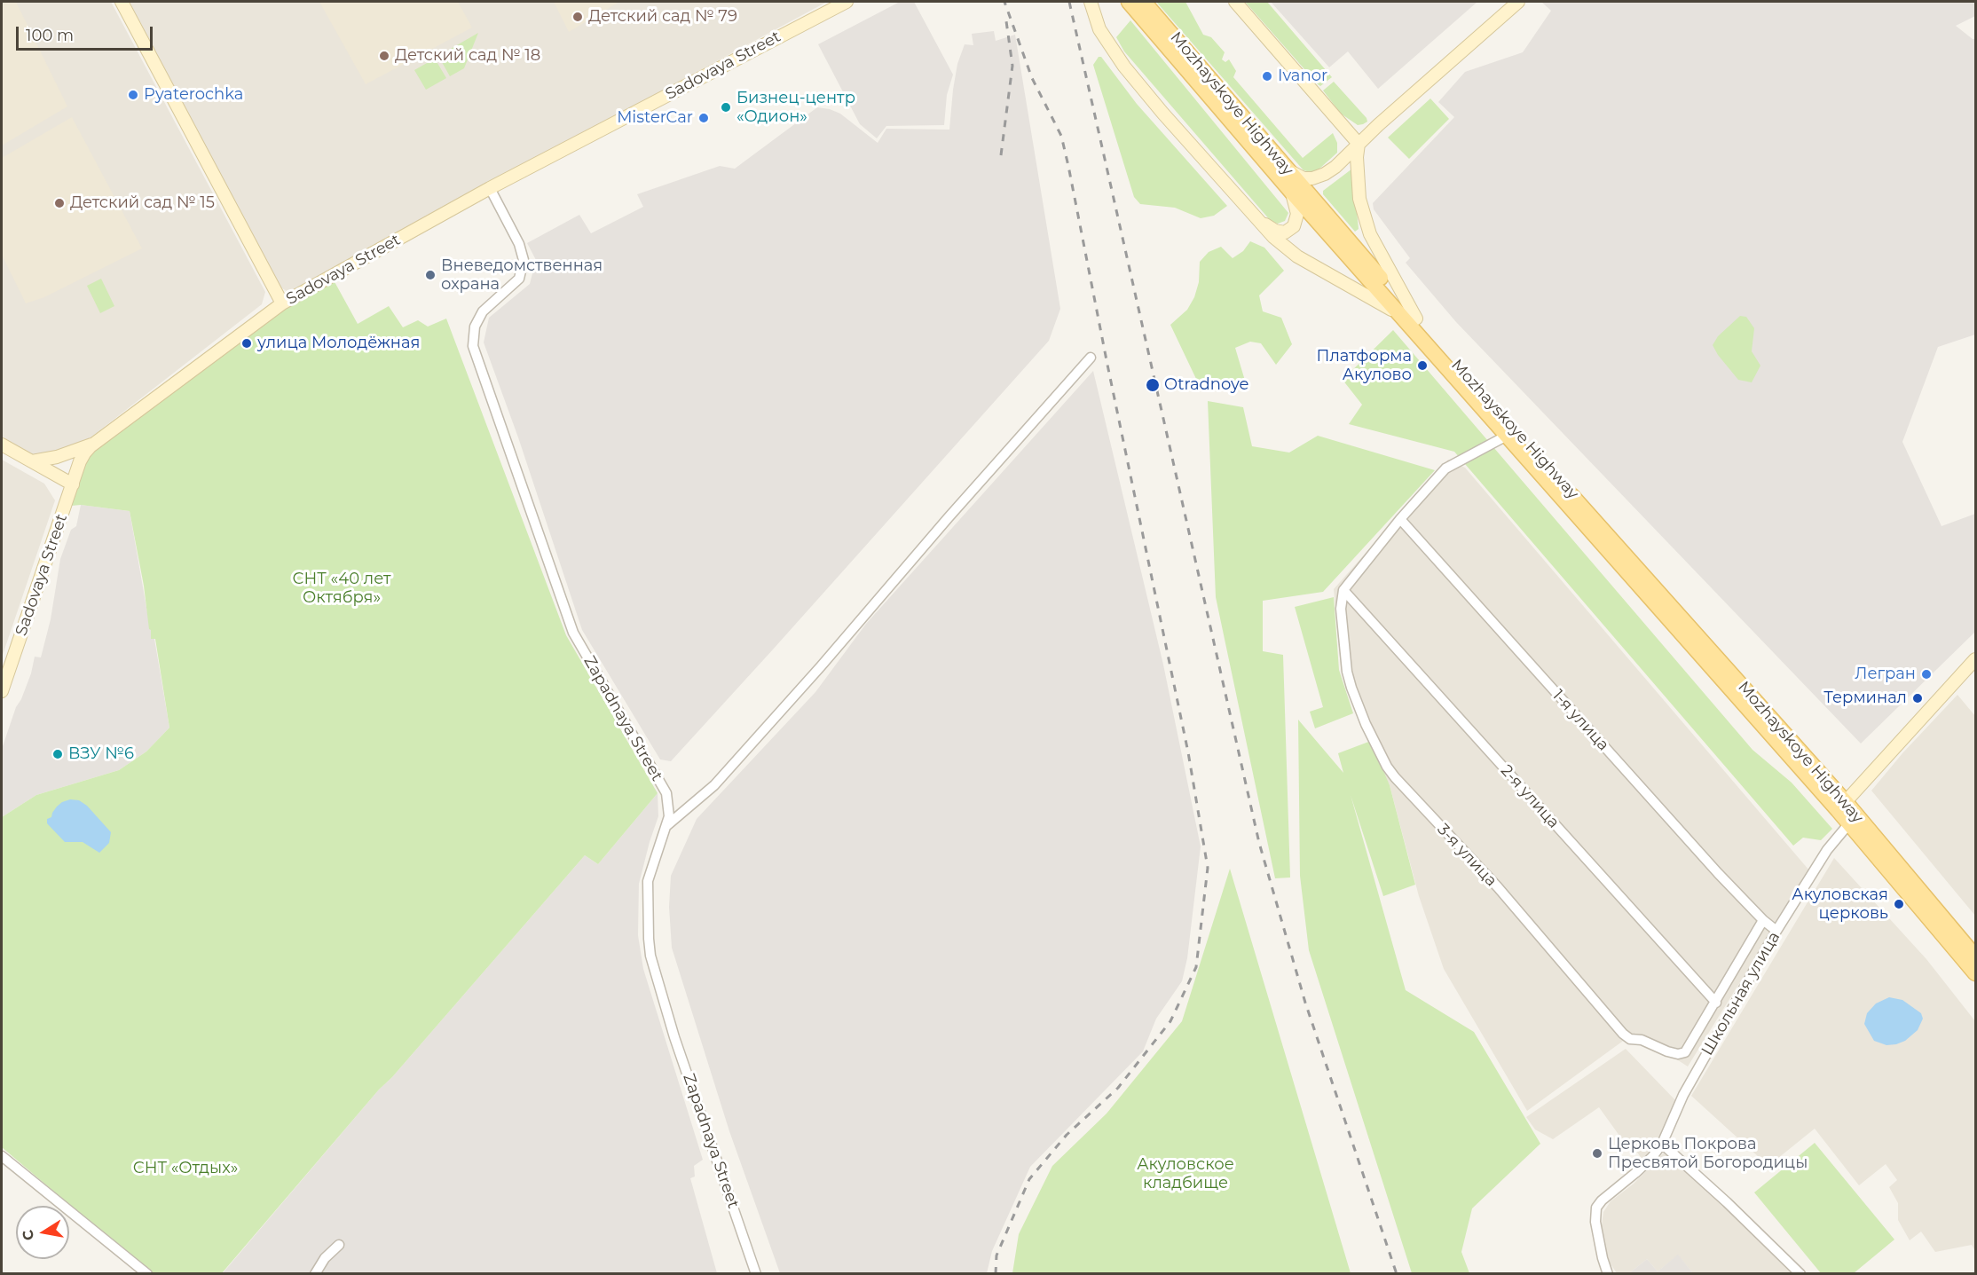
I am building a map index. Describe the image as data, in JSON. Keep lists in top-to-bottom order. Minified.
{"streets":{"main road":["Mozhayskoye Highway"],"street":["Sadovaya Street","Zapadnaya Street","1-я улица","2-я улица","3-я улица","Школьная улица"]},"crossings":[["Sadovaya Street","Zapadnaya Street"],["Mozhayskoye Highway","Школьная улица"],["1-я улица","Школьная улица"],["2-я улица","3-я улица"]],"parks":["СНТ «40 лет Октября»","Акуловское кладбище","СНТ «Отдых»"],"places":["Детский сад № 79","Детский сад № 18","Ivanor","Pyaterochka","Бизнец-центр «Одион»","MisterCar","Детский сад № 15","Вневедомственная охрана","улица Молодёжная","Платформа Акулово","Otradnoye","Легран","Терминал","ВЗУ №6","Акуловская церковь","Церковь Покрова Пресвятой Богородицы"],"scale_bar":"100 m","north":"left"}
